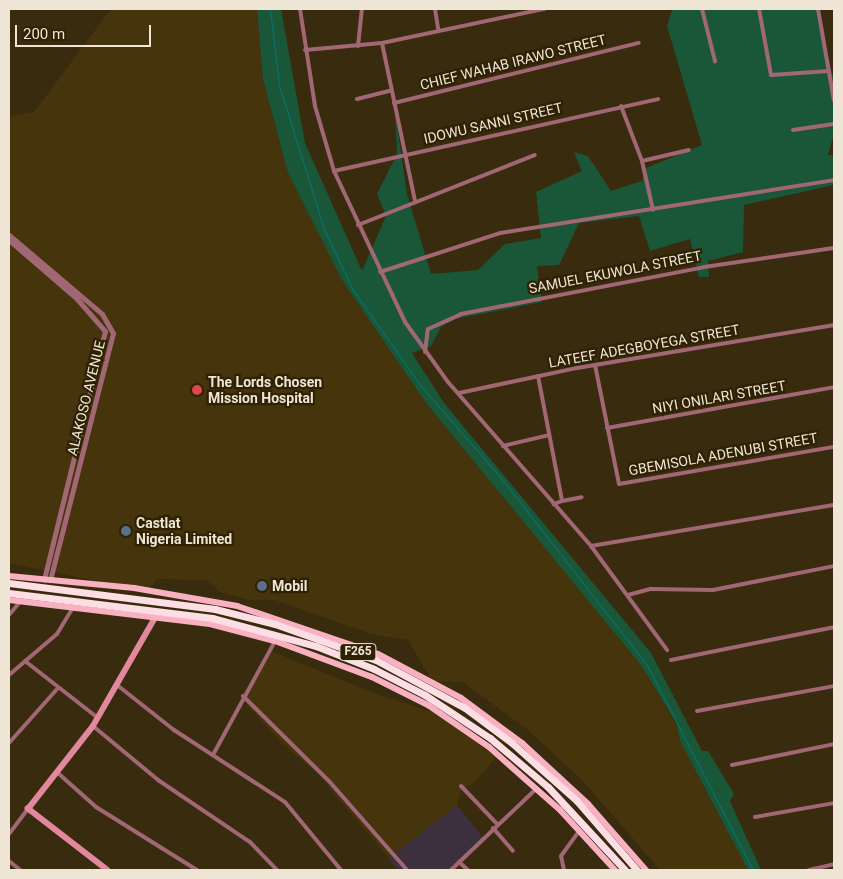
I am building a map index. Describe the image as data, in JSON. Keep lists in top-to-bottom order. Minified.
{"streets":{"highway":["F265"],"street":["CHIEF WAHAB IRAWO STREET","IDOWU SANNI STREET","SAMUEL EKUWOLA STREET","LATEEF ADEGBOYEGA STREET","NIYI ONILARI STREET","ALAKOSO AVENUE","GBEMISOLA ADENUBI STREET"]},"crossings":[["NIYI ONILARI STREET","GBEMISOLA ADENUBI STREET"]],"places":["The Lords Chosen Mission Hospital","Castlat Nigeria Limited","Mobil"],"scale_bar":"200 m"}
